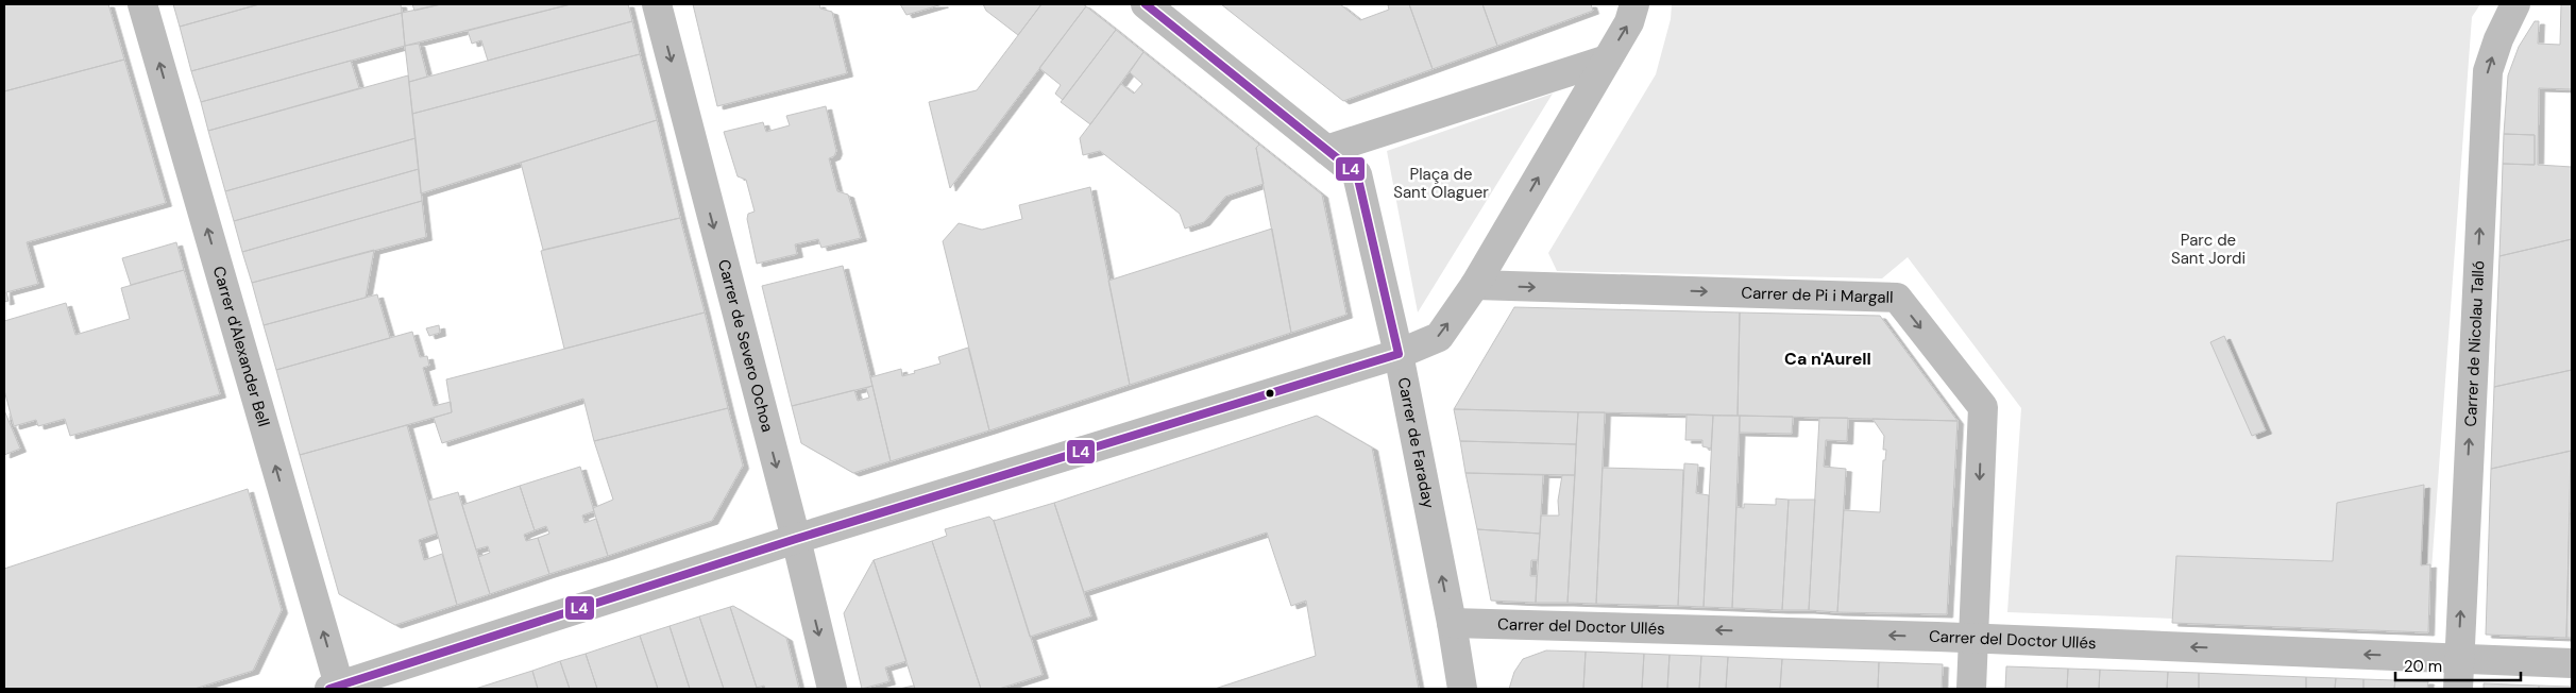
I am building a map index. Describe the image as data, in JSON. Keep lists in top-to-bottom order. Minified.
{"streets":{"street":["Carrer de Pi i Margall","Carrer de Nicolau Talló","Carrer d'Alexander Bell","Carrer de Severo Ochoa","Carrer de Faraday","Carrer del Doctor Ullés"]},"crossings":[["Carrer de Pi i Margall","Carrer del Doctor Ullés"],["Carrer de Nicolau Talló","Carrer del Doctor Ullés"],["Carrer de Faraday","Carrer del Doctor Ullés"]],"one_way":["Carrer de Nicolau Talló","Carrer d'Alexander Bell","Carrer de Severo Ochoa","Carrer del Doctor Ullés"],"districts":["Ca n'Aurell"],"parks":["Plaça de Sant Olaguer","Parc de Sant Jordi"],"lines":["transit line L4"],"scale_bar":"20 m"}
